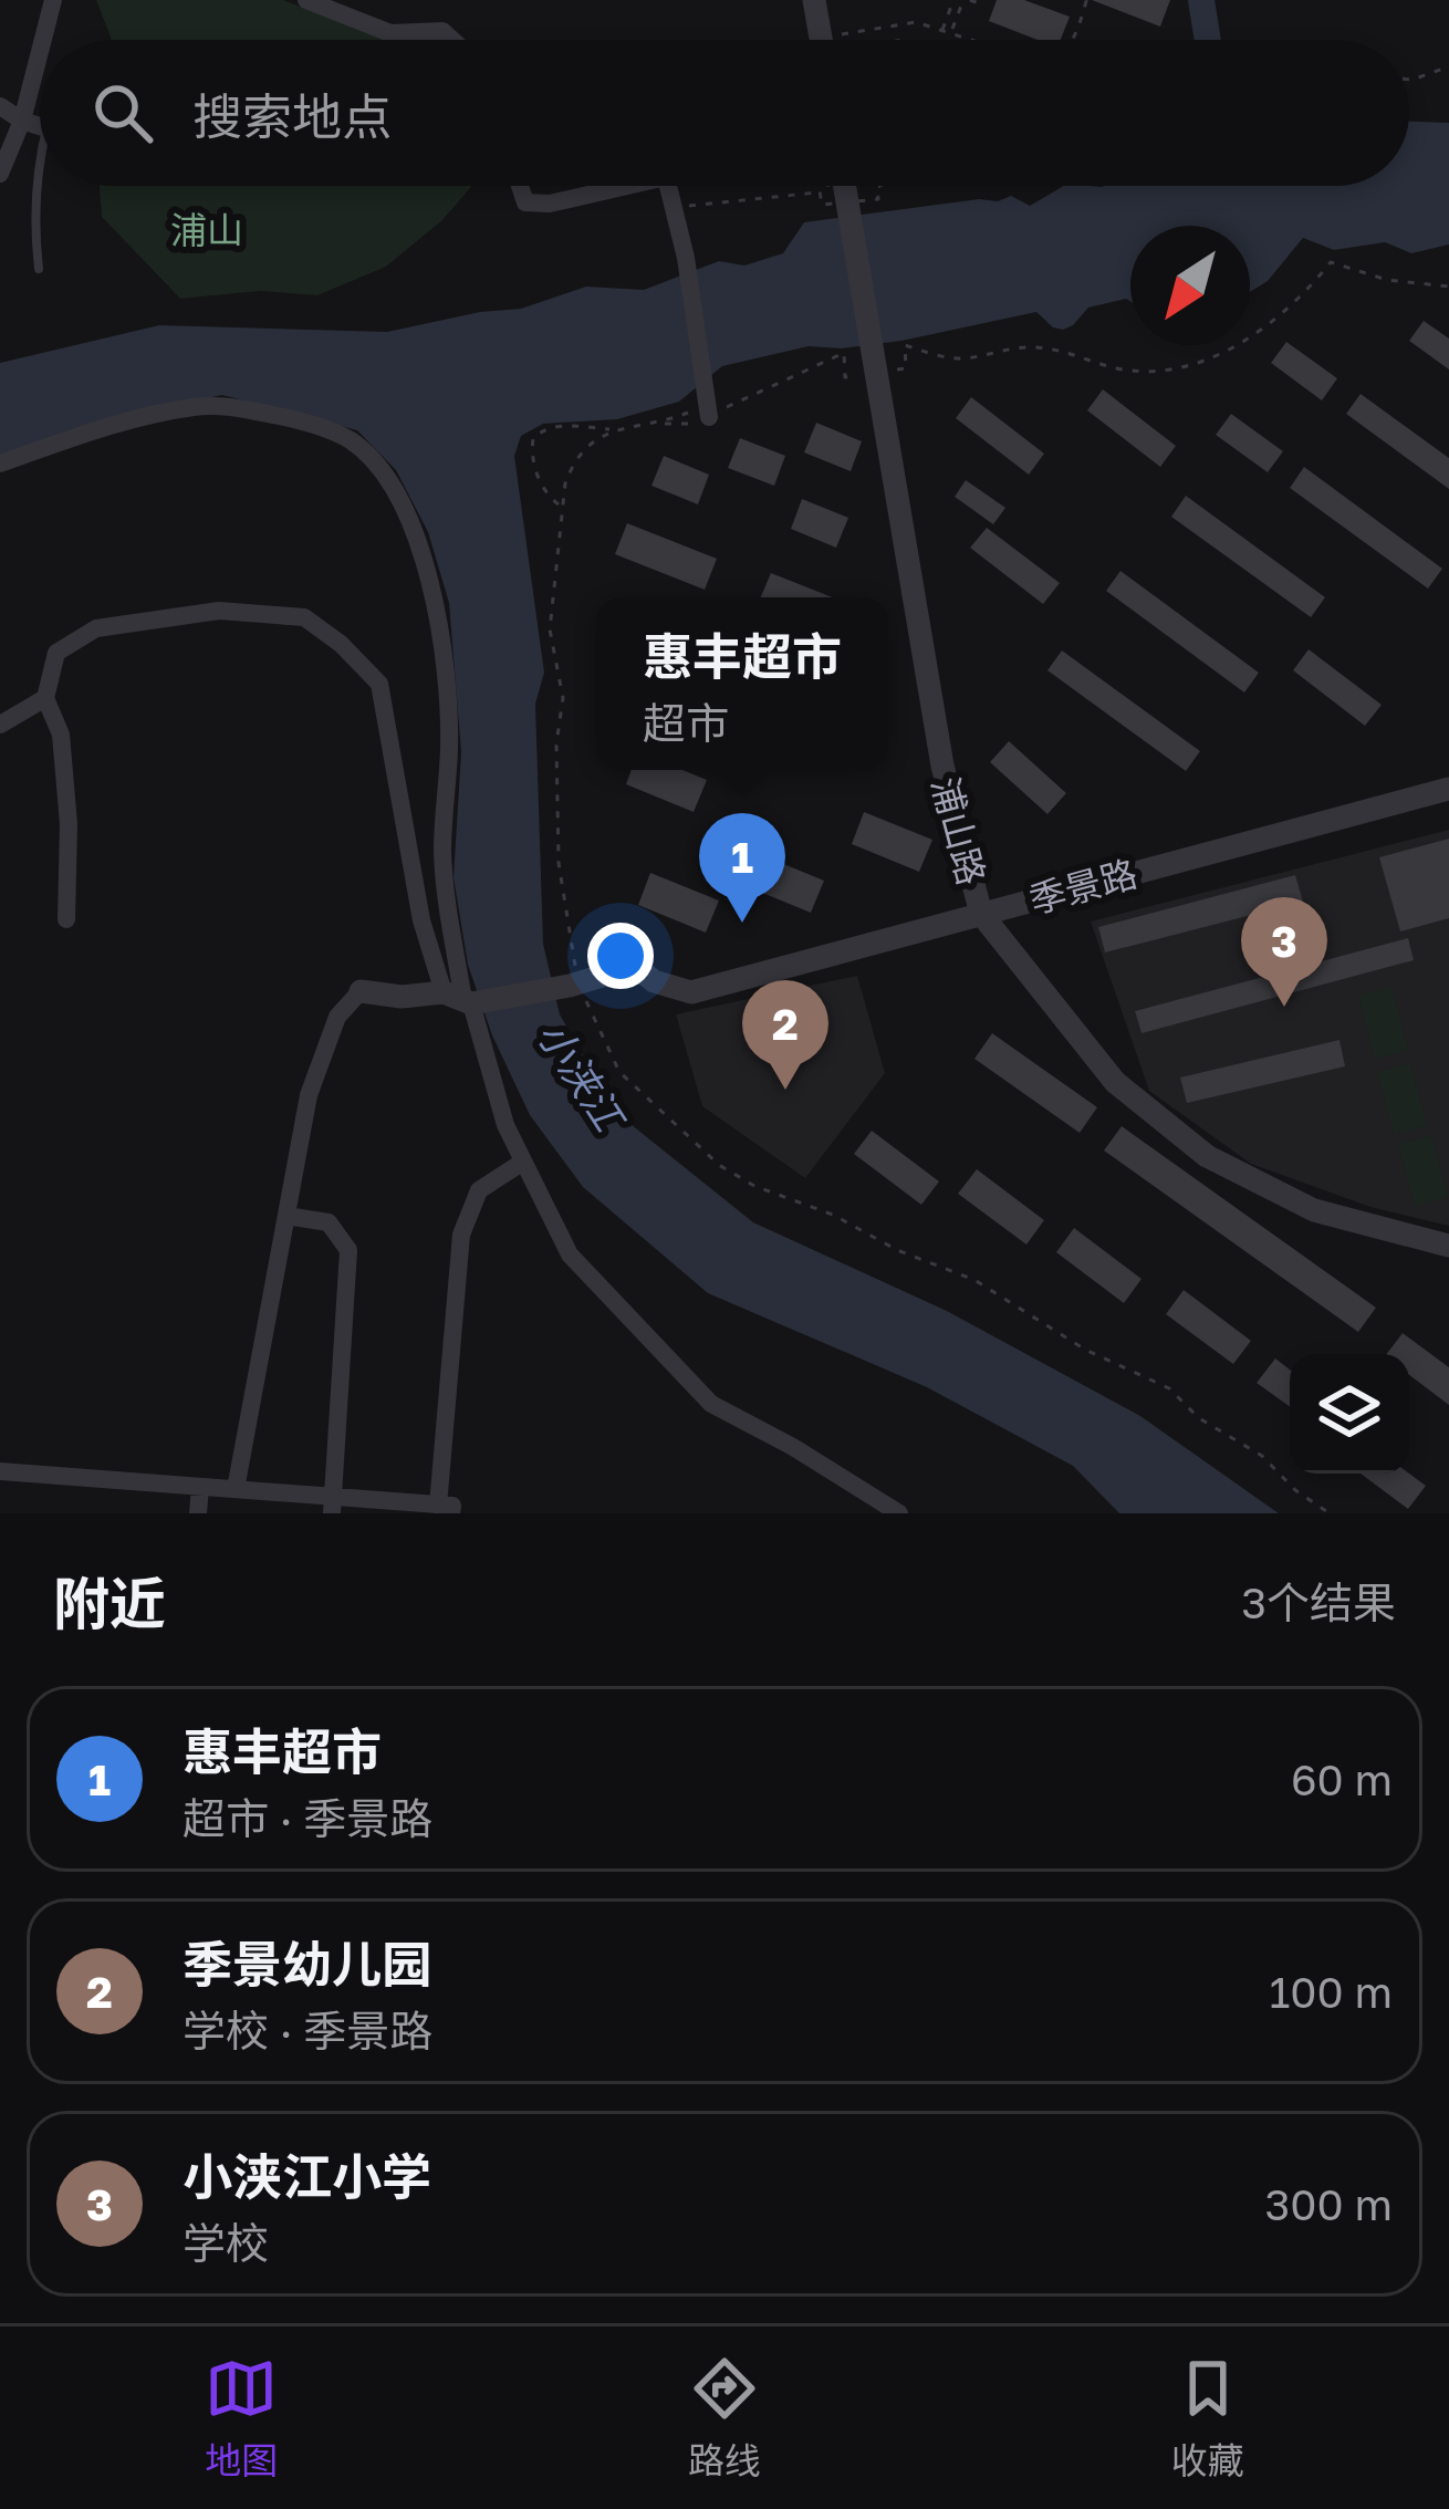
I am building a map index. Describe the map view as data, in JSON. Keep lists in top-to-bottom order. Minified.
{"streets":{"street":["浦山路","季景路"]},"crossings":[["浦山路","季景路"]],"water":["小浃江"],"parks":["浦山"],"north":"bottom left","page":{"search":"搜索地点","popup":["惠丰超市","超市"],"pins":["1","3","2"],"heading":["附近","3个结果"],"list":[{"mark":"1","name":"惠丰超市","note":"超市 · 季景路","value":"60 m"},{"mark":"2","name":"季景幼儿园","note":"学校 · 季景路","value":"100 m"},{"mark":"3","name":"小浃江小学","note":"学校","value":"300 m"}],"nav":["地图","路线","收藏"]}}
